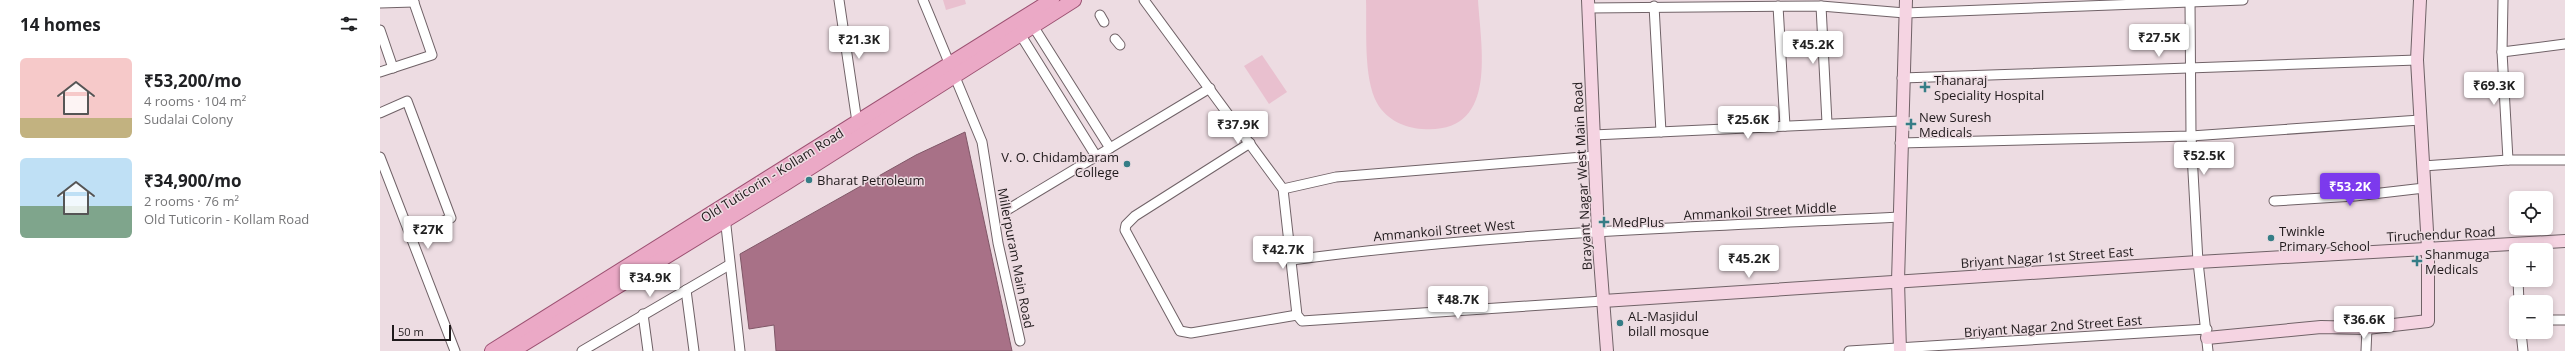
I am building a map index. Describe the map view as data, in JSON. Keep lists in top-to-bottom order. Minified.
{"streets":{"main road":["Old Tuticorin - Kollam Road"],"street":["Brayant Nagar West Main Road","Ammankoil Street Middle","Ammankoil Street West","Tiruchendur Road","Briyant Nagar 1st Street East","Millerpuram Main Road","Briyant Nagar 2nd Street East"]},"crossings":[["Old Tuticorin - Kollam Road","Millerpuram Main Road"],["Brayant Nagar West Main Road","Ammankoil Street Middle"],["Brayant Nagar West Main Road","Ammankoil Street West"],["Brayant Nagar West Main Road","Briyant Nagar 1st Street East"],["Ammankoil Street Middle","Ammankoil Street West"],["Tiruchendur Road","Briyant Nagar 1st Street East"]],"places":{"health":["Thanaraj Speciality Hospital","New Suresh Medicals","MedPlus","Shanmuga Medicals"],"other":["V. O. Chidambaram College","Bharat Petroleum","Twinkle Primary School","AL-Masjidul bilall mosque"]},"scale_bar":"50 m","page":{"heading":"14 homes","price":["₹27.5K","₹21.3K","₹45.2K","₹69.3K","₹25.6K","₹37.9K","₹52.5K","₹53.2K","₹27K","₹42.7K","₹45.2K","₹34.9K","₹48.7K","₹36.6K"],"list":[{"name":"₹53,200/mo","note":"4 rooms · 104 m² · Sudalai Colony"},{"name":"₹34,900/mo","note":"2 rooms · 76 m² · Old Tuticorin - Kollam Road"}],"map_buttons":["+","−"],"scale":"50 m"}}
